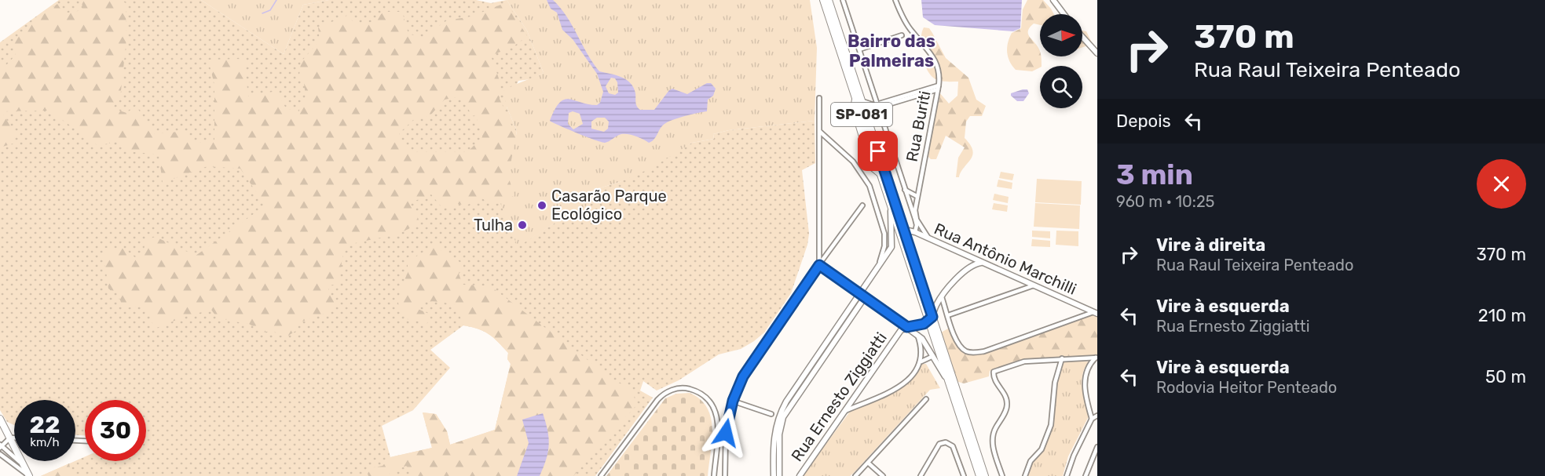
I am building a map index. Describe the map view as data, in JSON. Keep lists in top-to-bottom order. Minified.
{"streets":{"main road":["SP-081"],"street":["Rua Buriti","Rua Antônio Marchilli","Rua Ernesto Ziggiatti"]},"crossings":[["SP-081","Rua Antônio Marchilli"],["SP-081","Rua Ernesto Ziggiatti"],["Rua Buriti","Rua Antônio Marchilli"]],"districts":["Bairro das Palmeiras"],"places":["Casarão Parque Ecológico","Tulha"],"north":"right","page":{"turn":["370 m","Rua Raul Teixeira Penteado"],"then":"Depois","heading":["3 min","960 m · 10:25"],"list":[{"name":"Vire à direita","note":"Rua Raul Teixeira Penteado","value":"370 m"},{"name":"Vire à esquerda","note":"Rua Ernesto Ziggiatti","value":"210 m"},{"name":"Vire à esquerda","note":"Rodovia Heitor Penteado","value":"50 m"}],"speed":"22 km/h","limit":"30"}}
